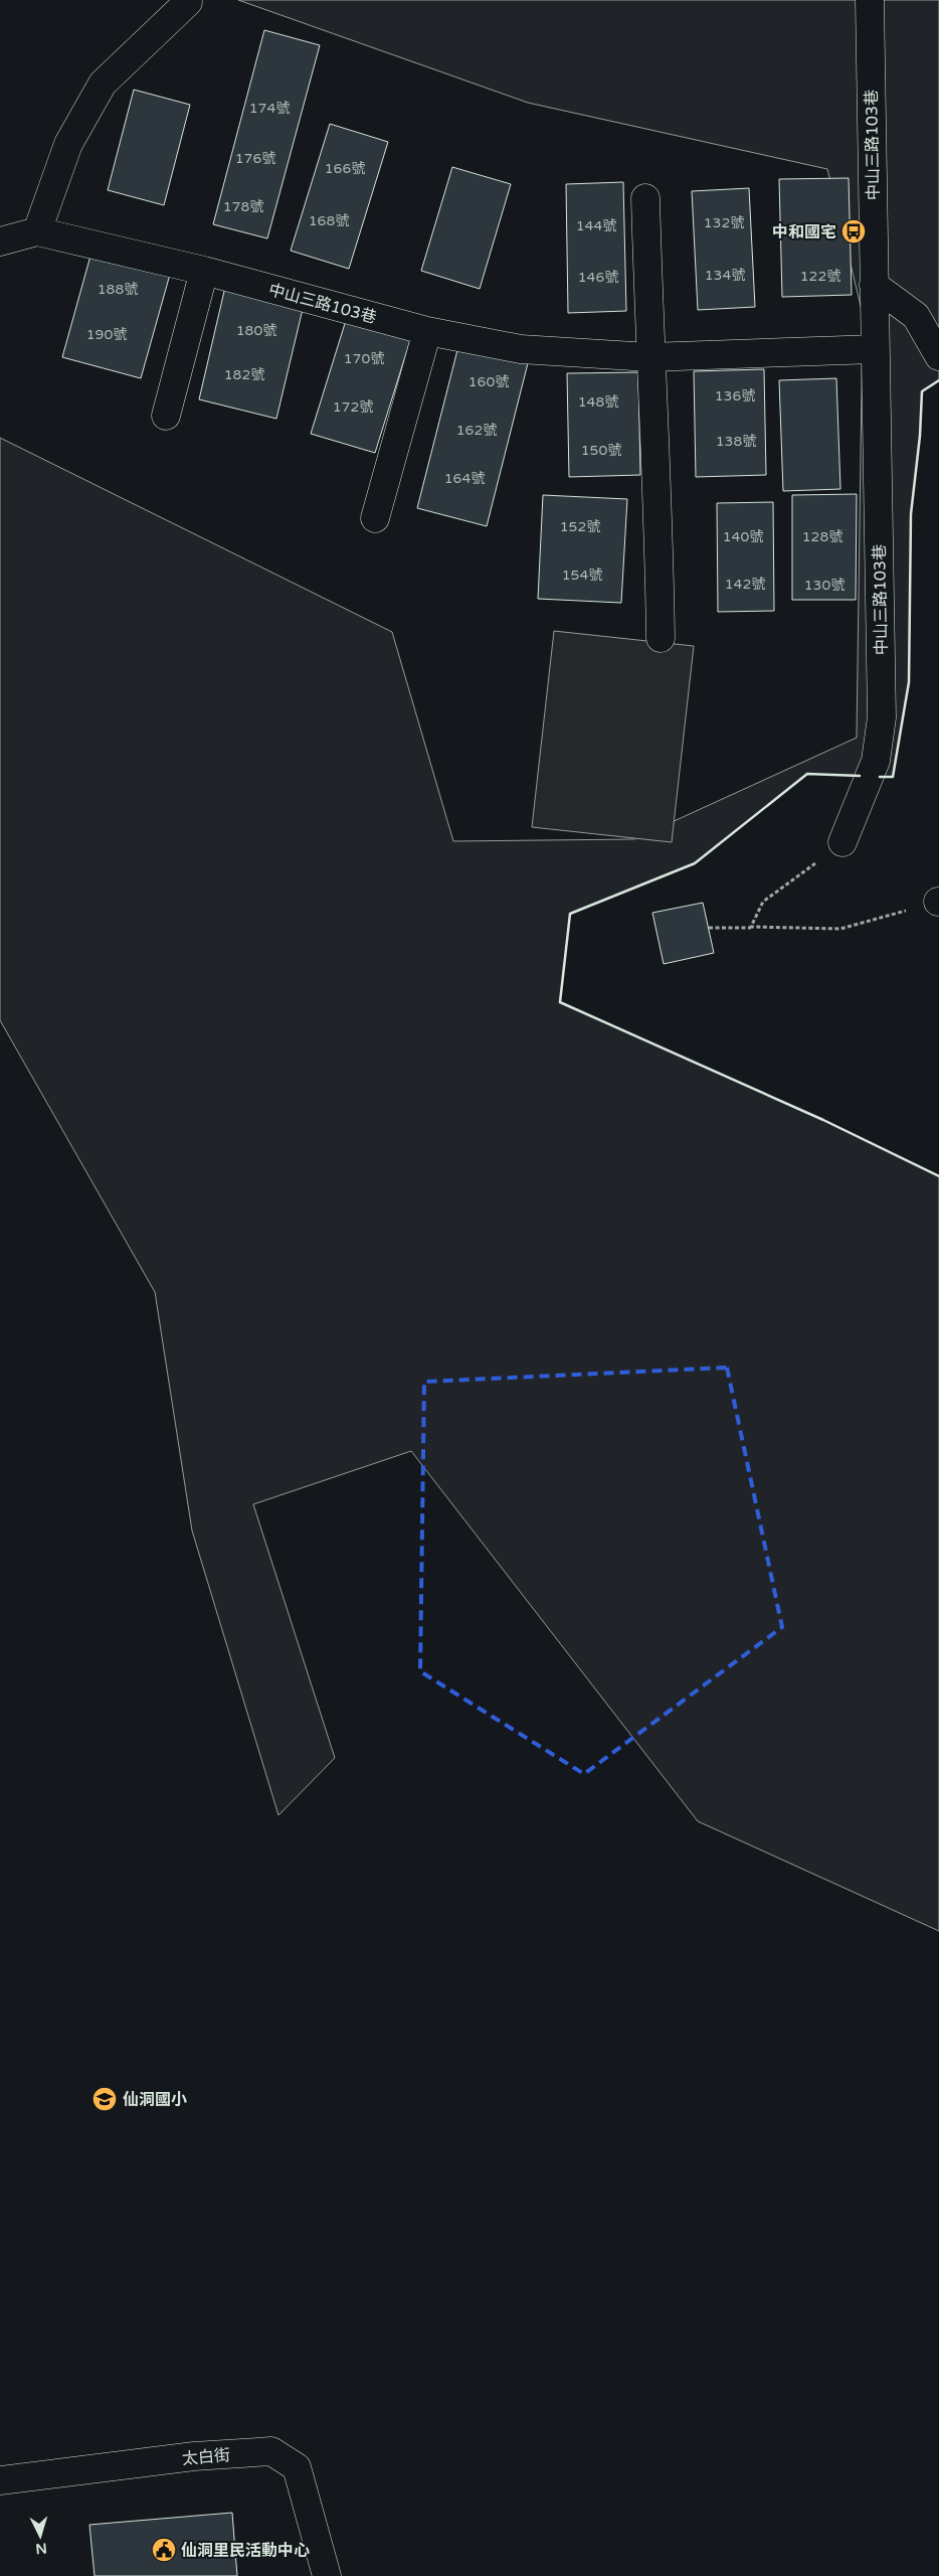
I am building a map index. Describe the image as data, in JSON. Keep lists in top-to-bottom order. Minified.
{"streets":{"street":["中山三路103巷","太白街"]},"places":{"bus stop":["中和國宅"],"school or university":["仙洞國小"],"public building":["仙洞里民活動中心"]},"house_numbers":["174號","176號","166號","178號","168號","132號","144號","134號","122號","146號","188號","180號","190號","170號","182號","160號","136號","148號","172號","162號","138號","150號","164號","152號","140號","128號","154號","142號","130號"],"north":"bottom"}
